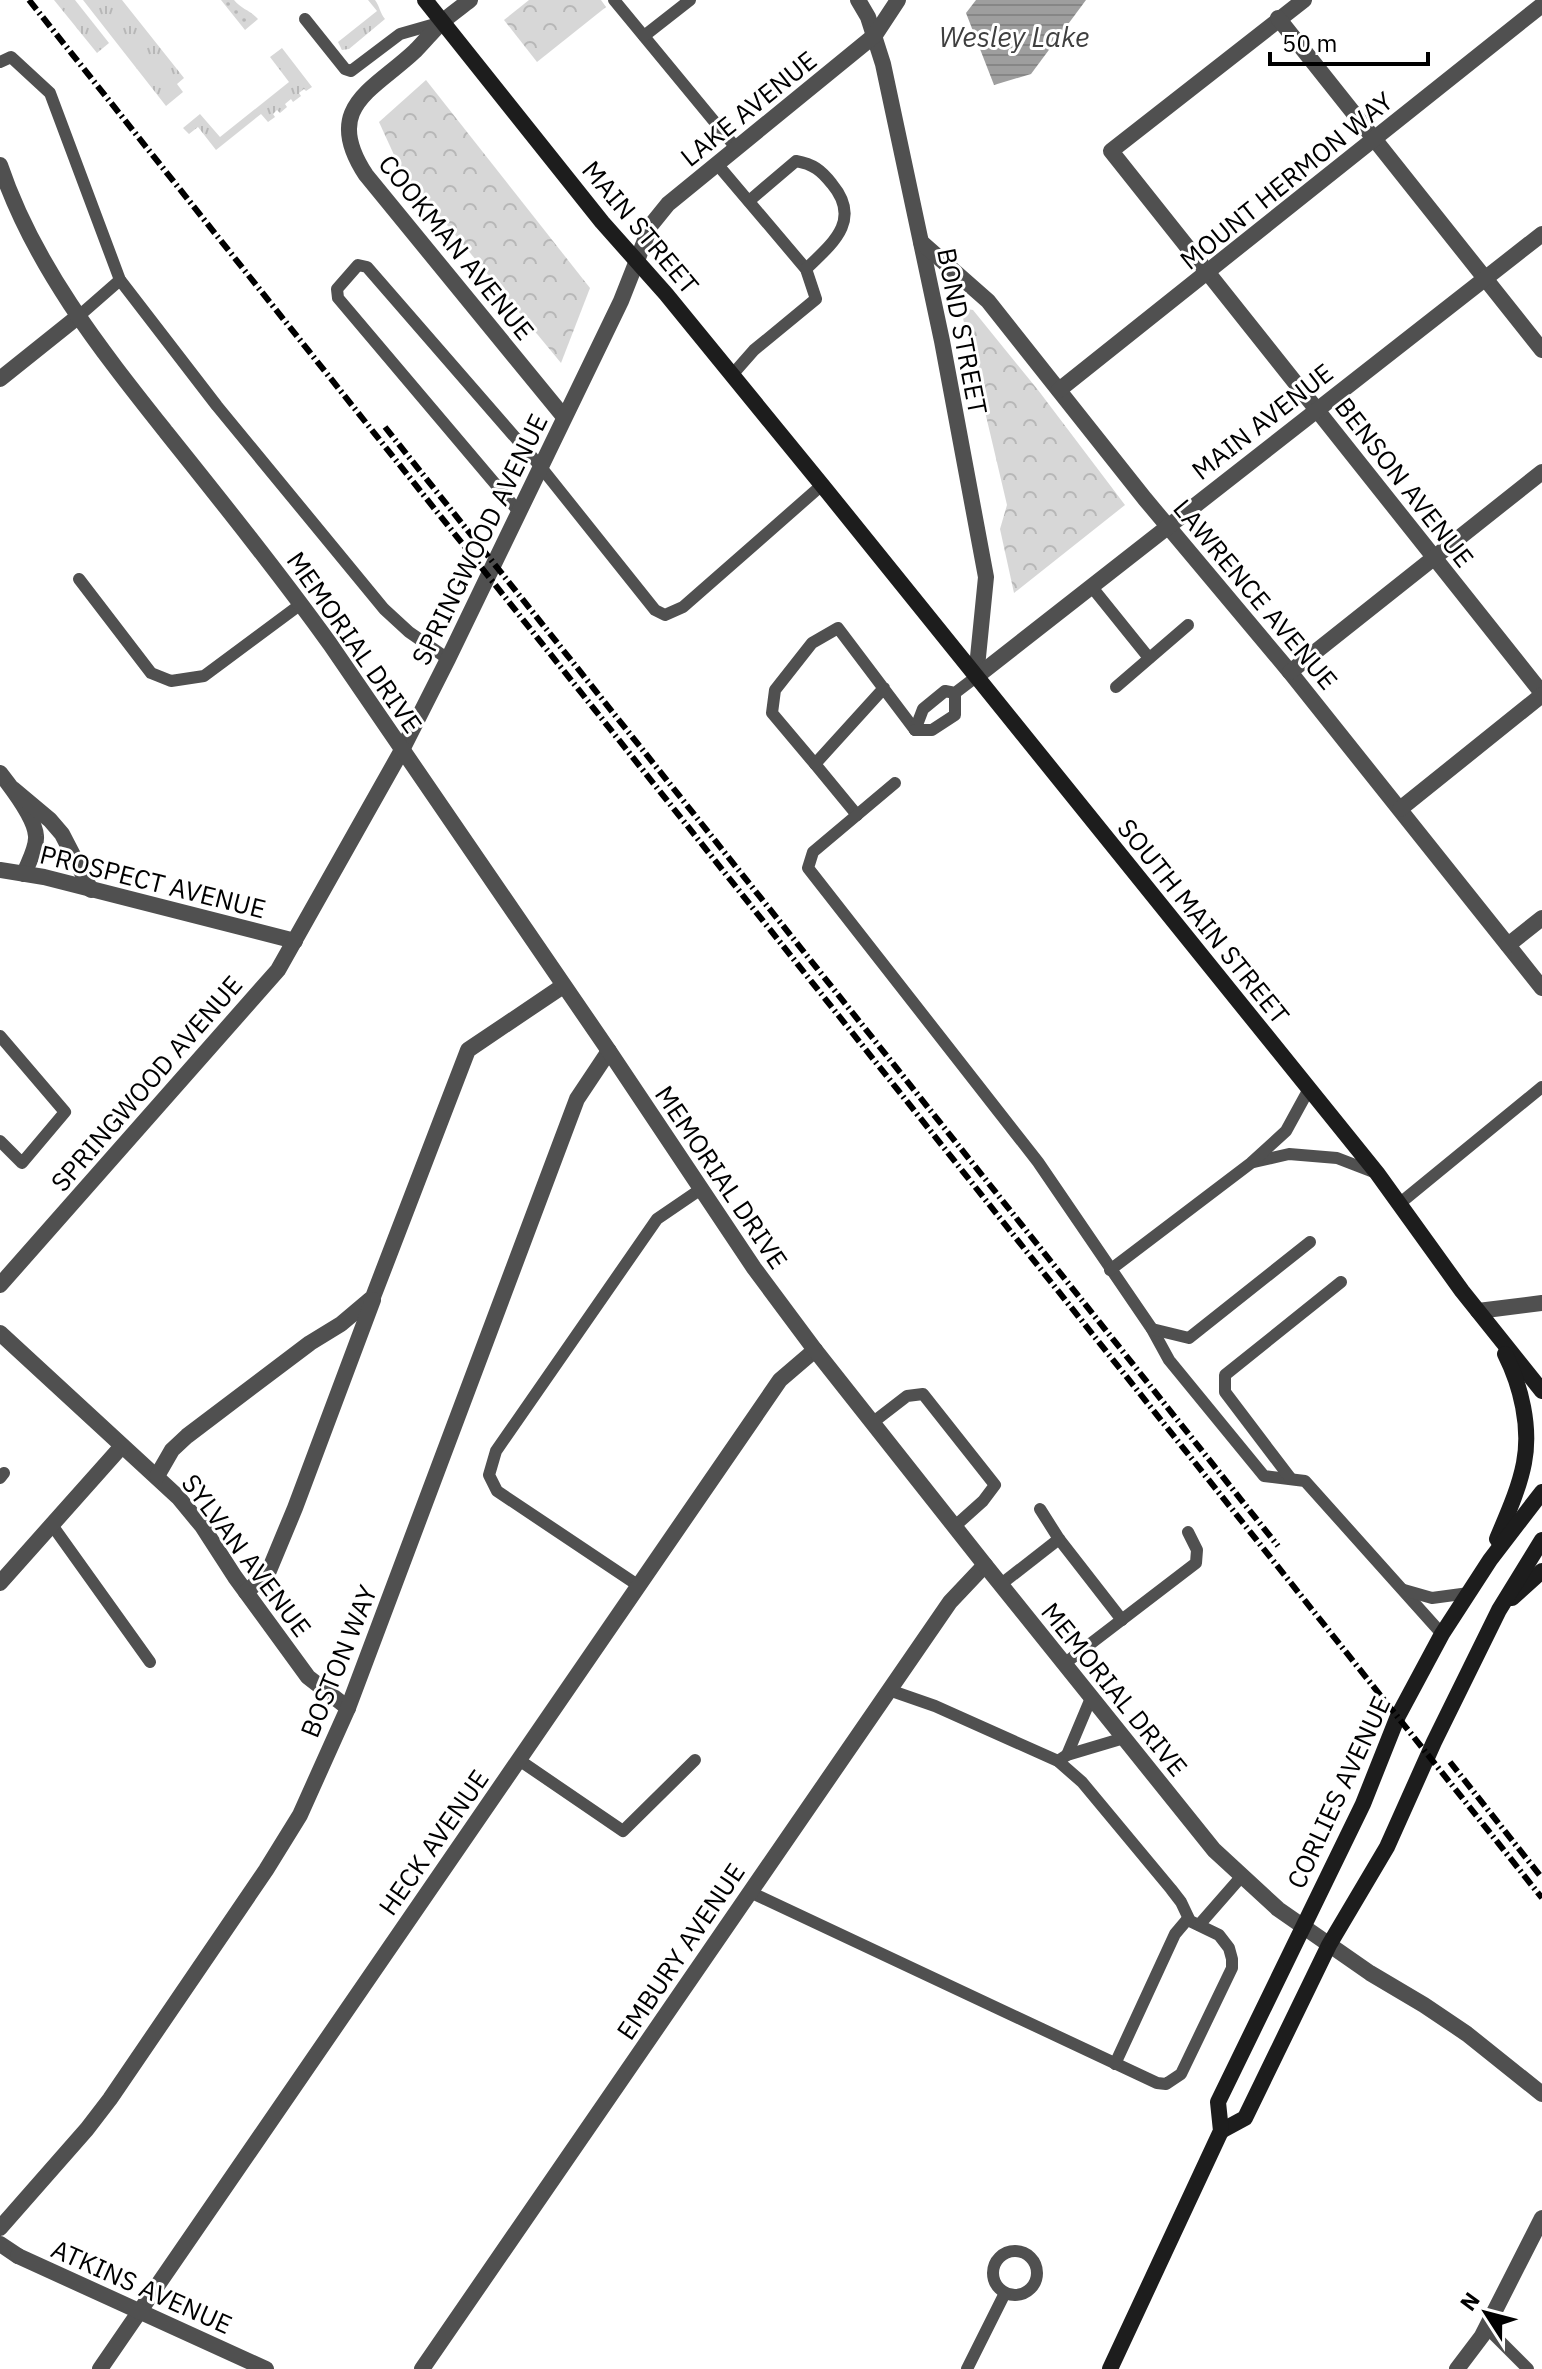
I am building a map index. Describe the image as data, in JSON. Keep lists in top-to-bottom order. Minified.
{"streets":{"main road":["MAIN STREET","SOUTH MAIN STREET","CORLIES AVENUE"],"street":["LAKE AVENUE","MOUNT HERMON WAY","COOKMAN AVENUE","BOND STREET","MAIN AVENUE","BENSON AVENUE","SPRINGWOOD AVENUE","LAWRENCE AVENUE","MEMORIAL DRIVE","PROSPECT AVENUE","SYLVAN AVENUE","BOSTON WAY","HECK AVENUE","EMBURY AVENUE","ATKINS AVENUE"]},"crossings":[["LAKE AVENUE","MAIN STREET"],["LAKE AVENUE","BOND STREET"],["LAKE AVENUE","SPRINGWOOD AVENUE"],["MOUNT HERMON WAY","BENSON AVENUE"],["MOUNT HERMON WAY","LAWRENCE AVENUE"],["MAIN STREET","COOKMAN AVENUE"],["MAIN STREET","SPRINGWOOD AVENUE"],["MAIN STREET","SOUTH MAIN STREET"],["COOKMAN AVENUE","SPRINGWOOD AVENUE"],["BOND STREET","MAIN AVENUE"],["BOND STREET","LAWRENCE AVENUE"],["BOND STREET","SOUTH MAIN STREET"],["MAIN AVENUE","BENSON AVENUE"],["MAIN AVENUE","LAWRENCE AVENUE"],["MAIN AVENUE","SOUTH MAIN STREET"],["SPRINGWOOD AVENUE","MEMORIAL DRIVE"],["SPRINGWOOD AVENUE","PROSPECT AVENUE"],["MEMORIAL DRIVE","BOSTON WAY"],["MEMORIAL DRIVE","CORLIES AVENUE"],["MEMORIAL DRIVE","HECK AVENUE"],["MEMORIAL DRIVE","EMBURY AVENUE"],["SYLVAN AVENUE","BOSTON WAY"],["HECK AVENUE","ATKINS AVENUE"]],"water":["Wesley Lake"],"scale_bar":"50 m","north":"top left"}
